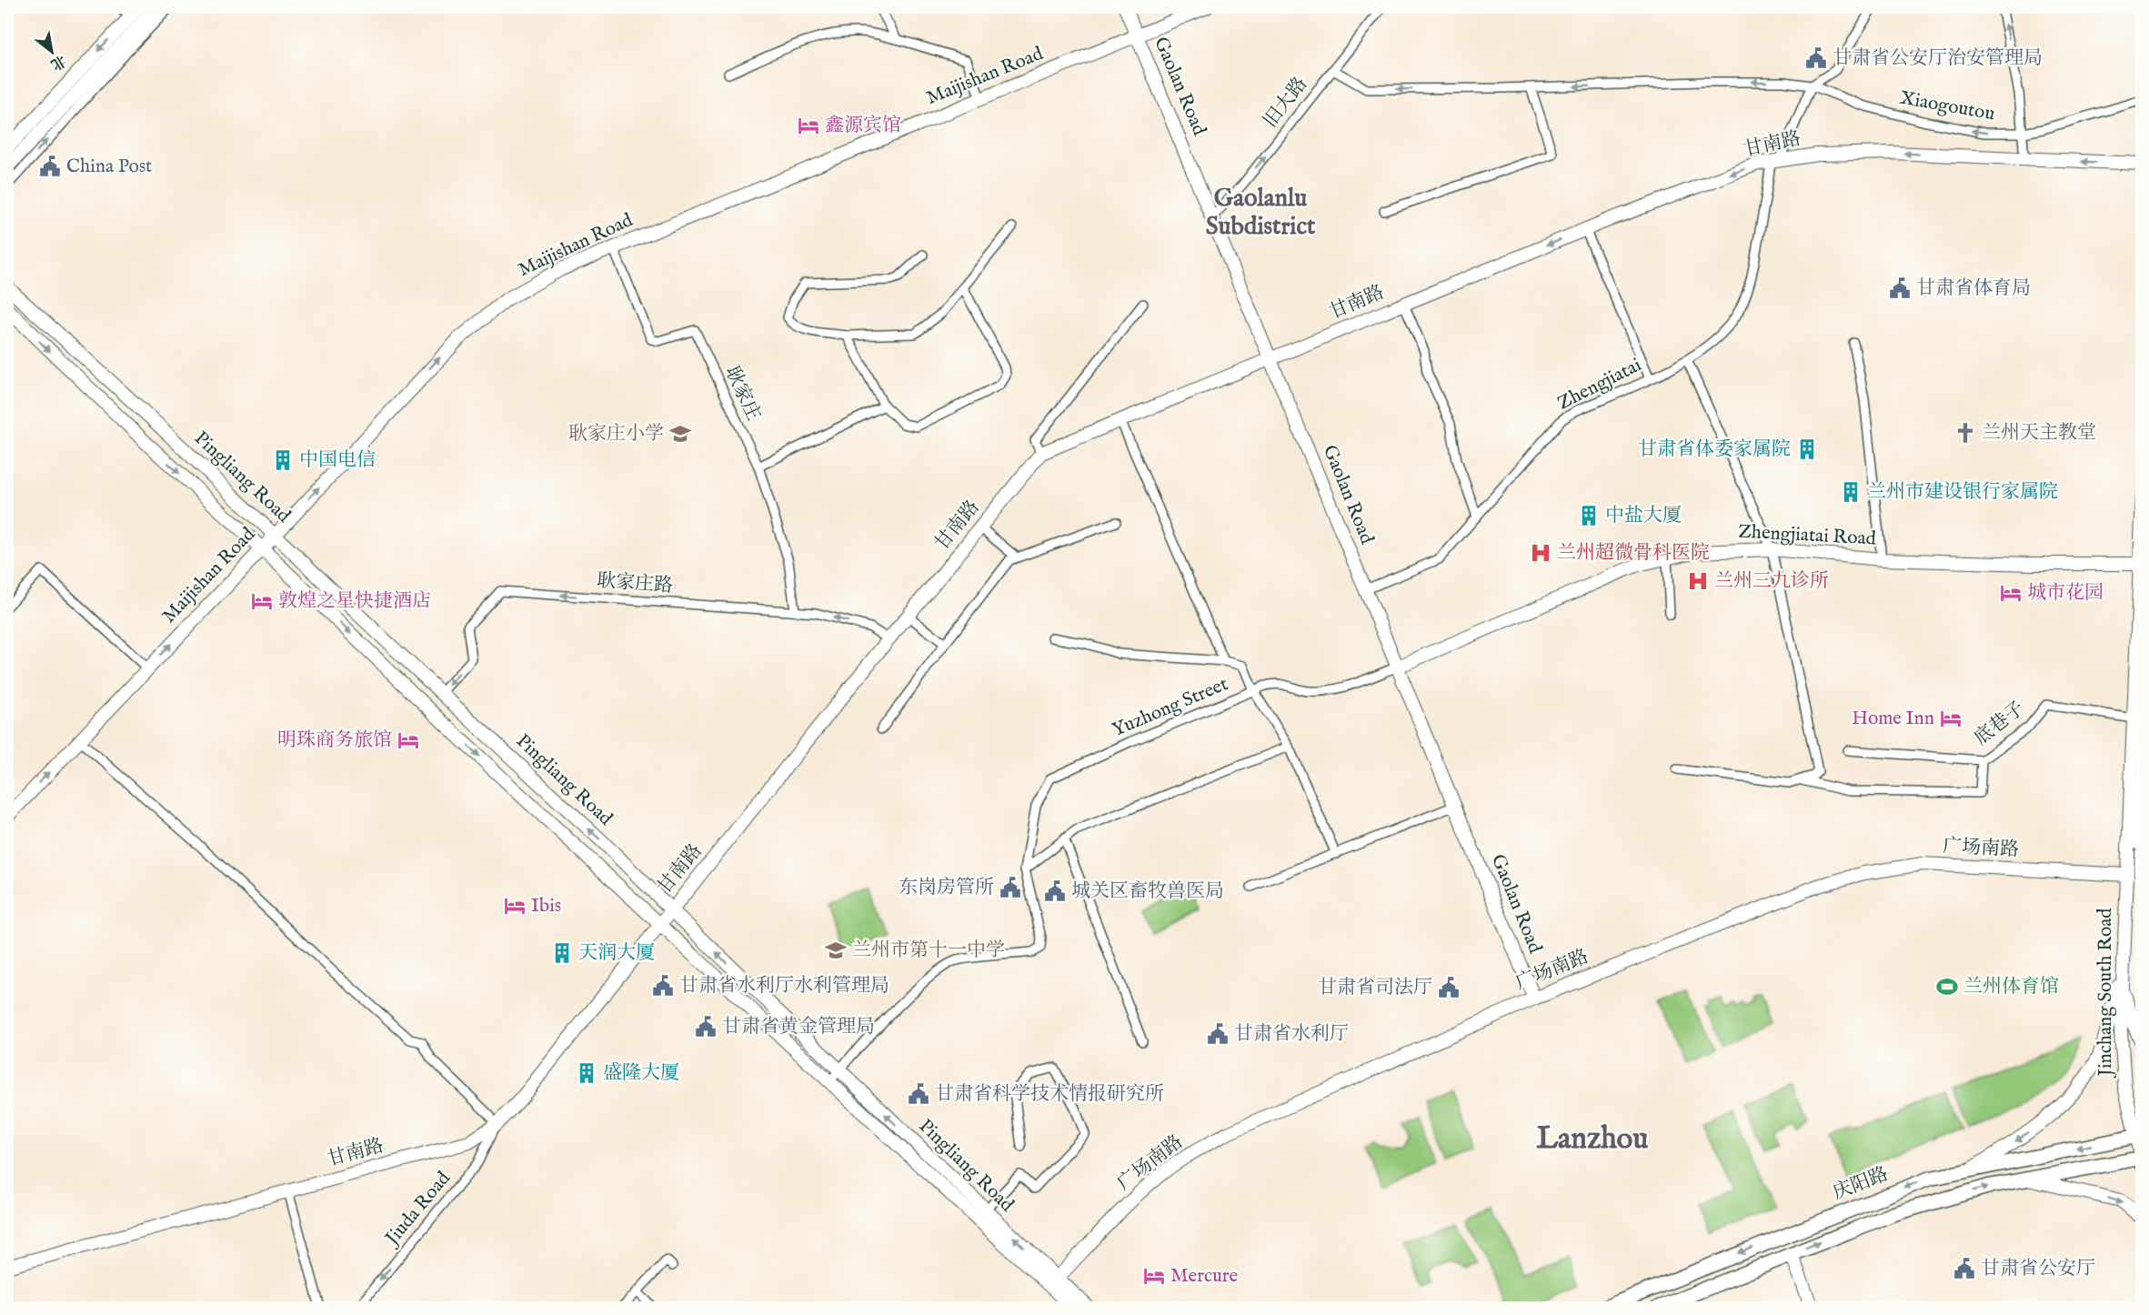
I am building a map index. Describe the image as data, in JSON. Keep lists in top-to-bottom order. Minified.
{"streets":{"main road":["庆阳路"],"street":["Maijishan Road","Gaolan Road","旧大路","Xiaogoutou","甘南路","Zhengjiatai","耿家庄","Pingliang Road","Zhengjiatai Road","耿家庄路","Yuzhong Street","底巷子","广场南路","Jinchang South Road","Jiuda Road"]},"crossings":[["Maijishan Road","Gaolan Road"],["Maijishan Road","耿家庄"],["Maijishan Road","Pingliang Road"],["Gaolan Road","旧大路"],["Gaolan Road","甘南路"],["Gaolan Road","Zhengjiatai"],["Gaolan Road","Zhengjiatai Road"],["Gaolan Road","Yuzhong Street"],["Gaolan Road","广场南路"],["旧大路","Xiaogoutou"],["Xiaogoutou","Zhengjiatai"],["甘南路","Zhengjiatai"],["甘南路","Pingliang Road"],["甘南路","耿家庄路"],["甘南路","Jiuda Road"],["耿家庄","耿家庄路"],["Pingliang Road","耿家庄路"],["Pingliang Road","Yuzhong Street"],["Pingliang Road","广场南路"],["Zhengjiatai Road","Yuzhong Street"],["Zhengjiatai Road","Jinchang South Road"],["底巷子","Jinchang South Road"],["广场南路","Jinchang South Road"],["Jinchang South Road","庆阳路"]],"one_way":["Maijishan Road","旧大路","Xiaogoutou","耿家庄路","Jiuda Road"],"districts":["Gaolanlu Subdistrict","Lanzhou"],"places":{"public building":["甘肃省公安厅治安管理局","China Post","甘肃省体育局","东岗房管所","城关区畜牧兽医局","甘肃省水利厅水利管理局","甘肃省司法厅","甘肃省黄金管理局","甘肃省水利厅","甘肃省科学技术情报研究所","甘肃省公安厅"],"hotel":["鑫源宾馆","城市花园","敦煌之星快捷酒店","Home Inn","明珠商务旅馆","Ibis","Mercure"],"church":["兰州天主教堂"],"school or university":["耿家庄小学","兰州市第十一中学"],"building":["甘肃省体委家属院","中国电信","兰州市建设银行家属院","中盐大厦","天润大厦","盛隆大厦"],"hospital":["兰州超微骨科医院","兰州三九诊所"],"sports":["兰州体育馆"]},"north":"bottom right"}
